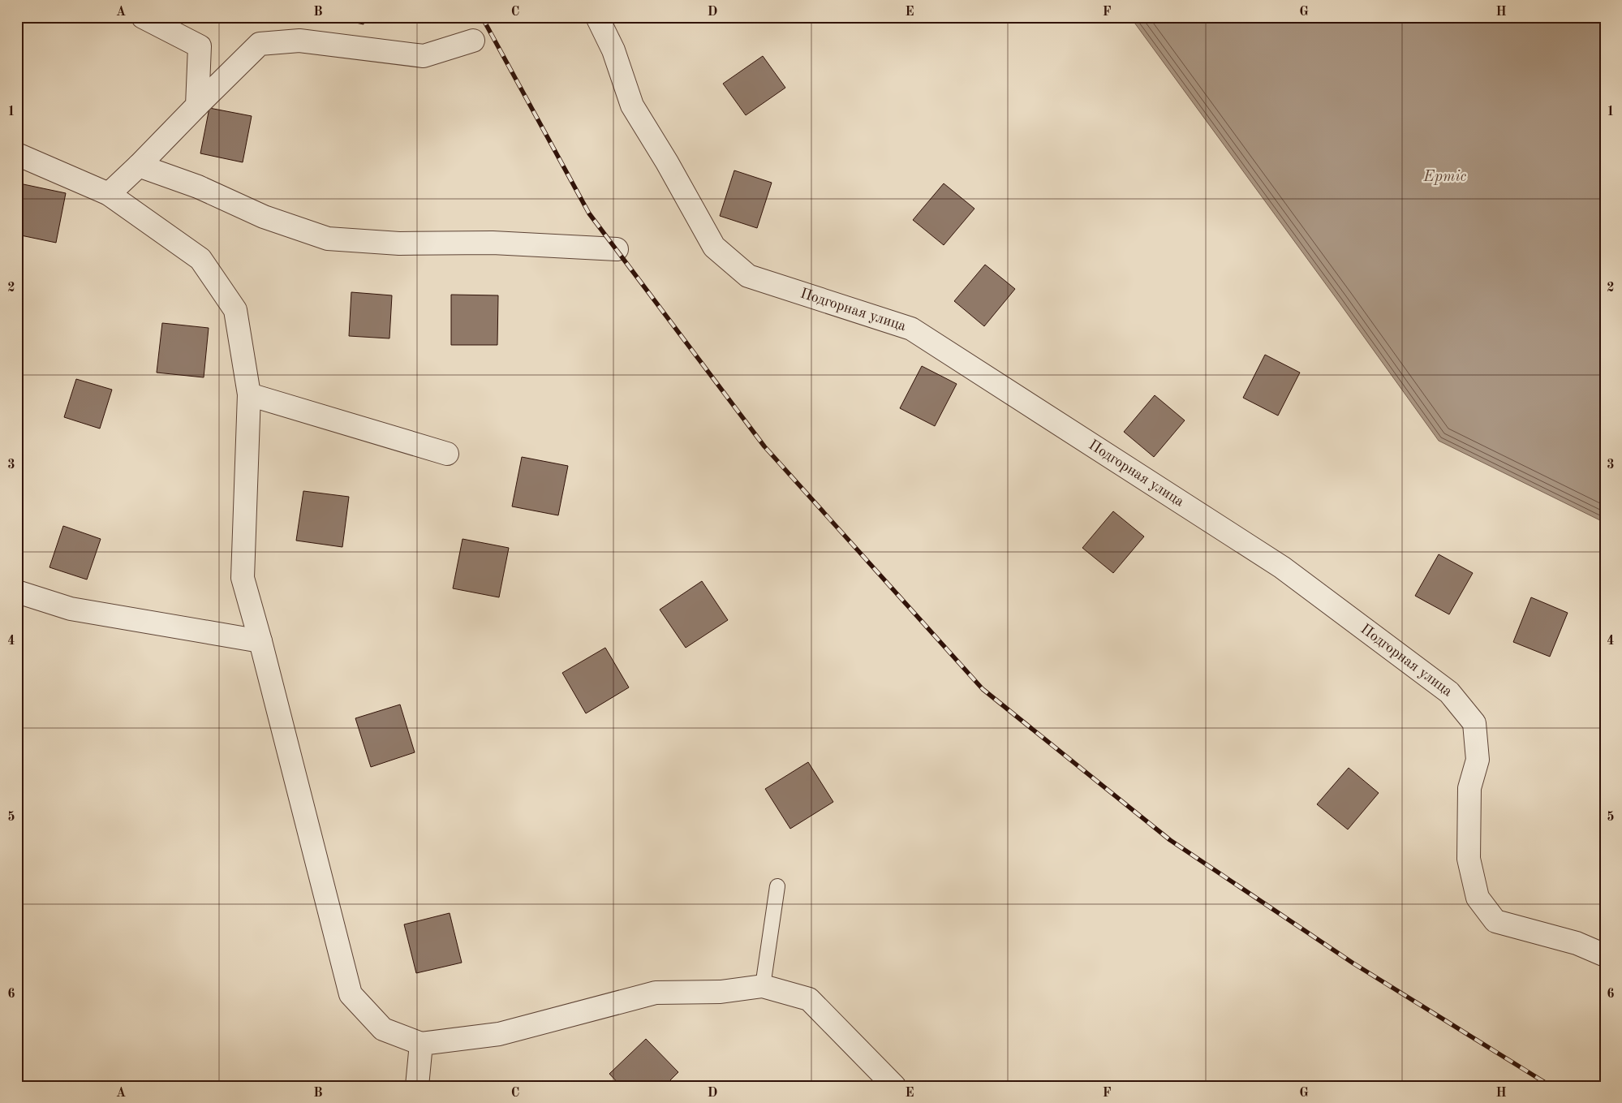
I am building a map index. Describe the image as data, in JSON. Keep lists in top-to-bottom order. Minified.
{"streets":{"street":["Подгорная улица"]},"water":["Ертіс"],"grid":{"columns":["A","B","C","D","E","F","G","H"],"rows":["1","2","3","4","5","6"]}}
